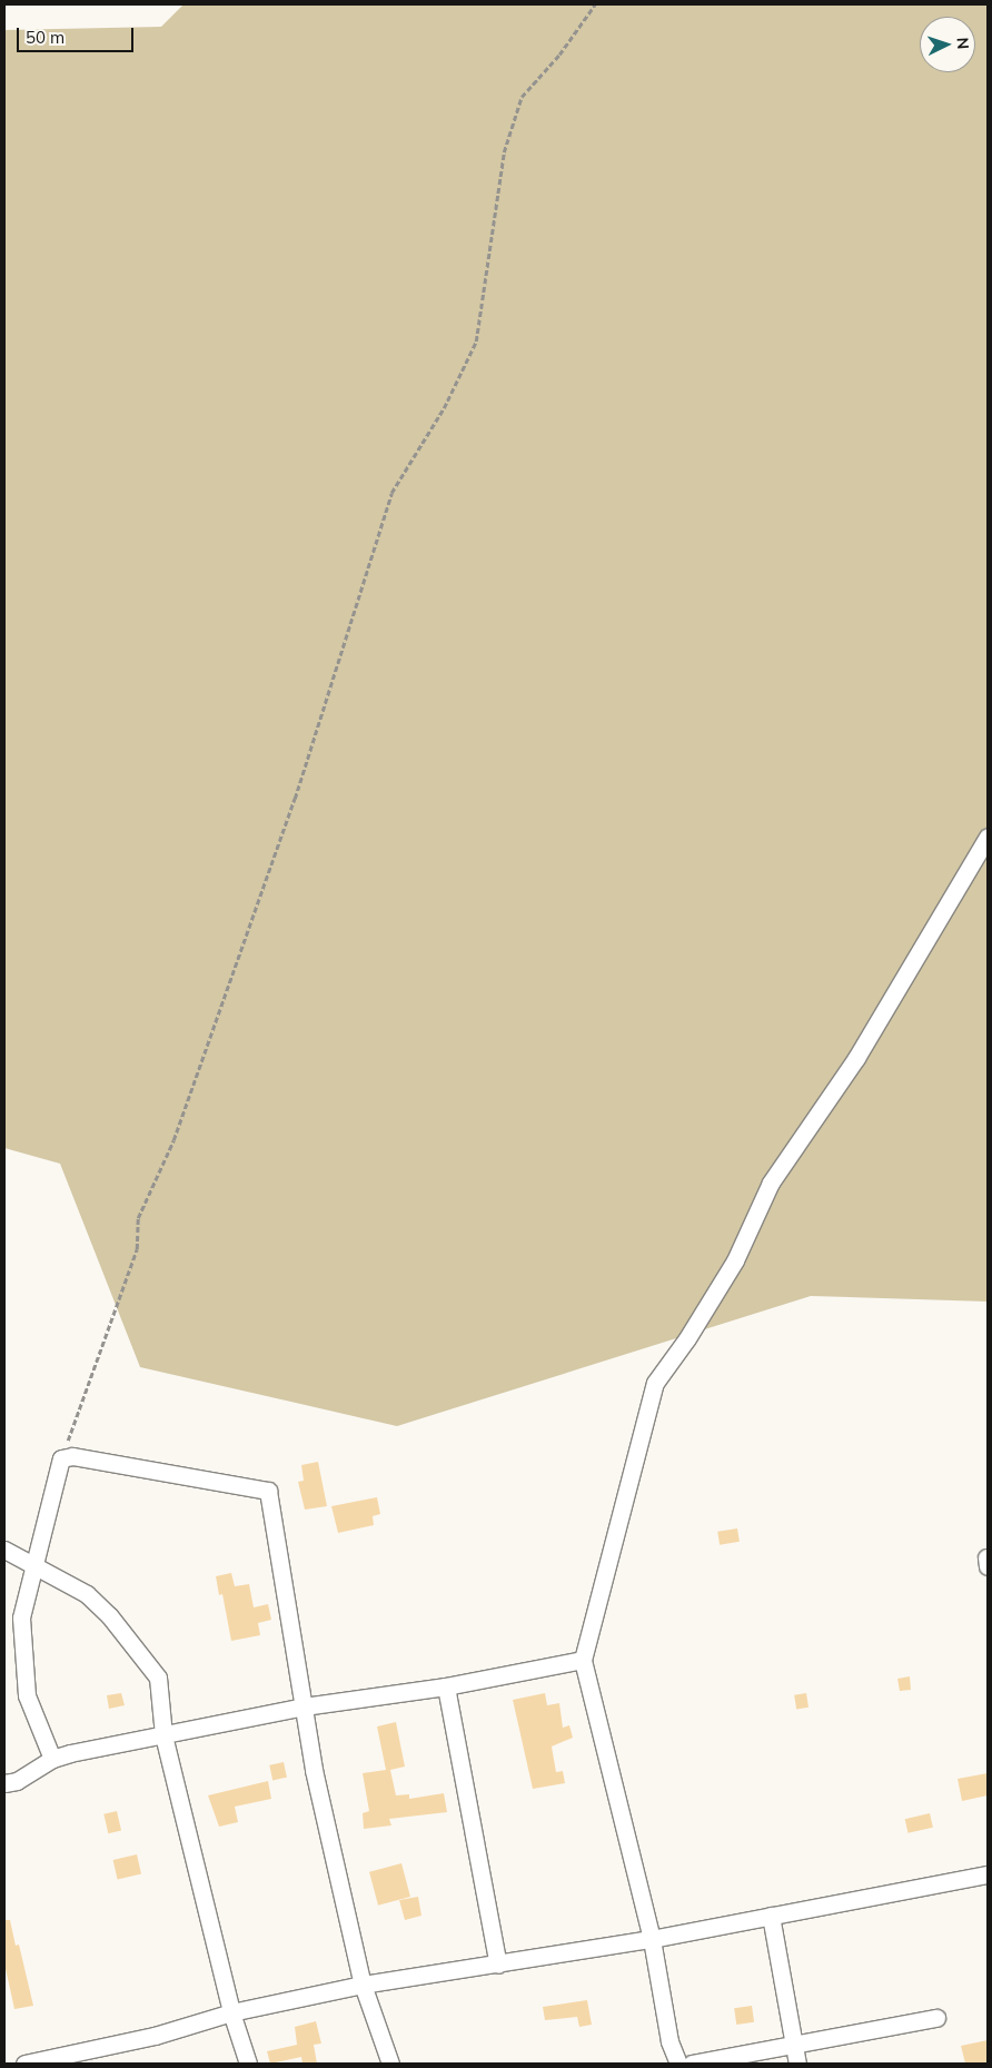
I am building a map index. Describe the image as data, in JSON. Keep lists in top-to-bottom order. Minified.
{"scale_bar":"50 m","north":"right"}
